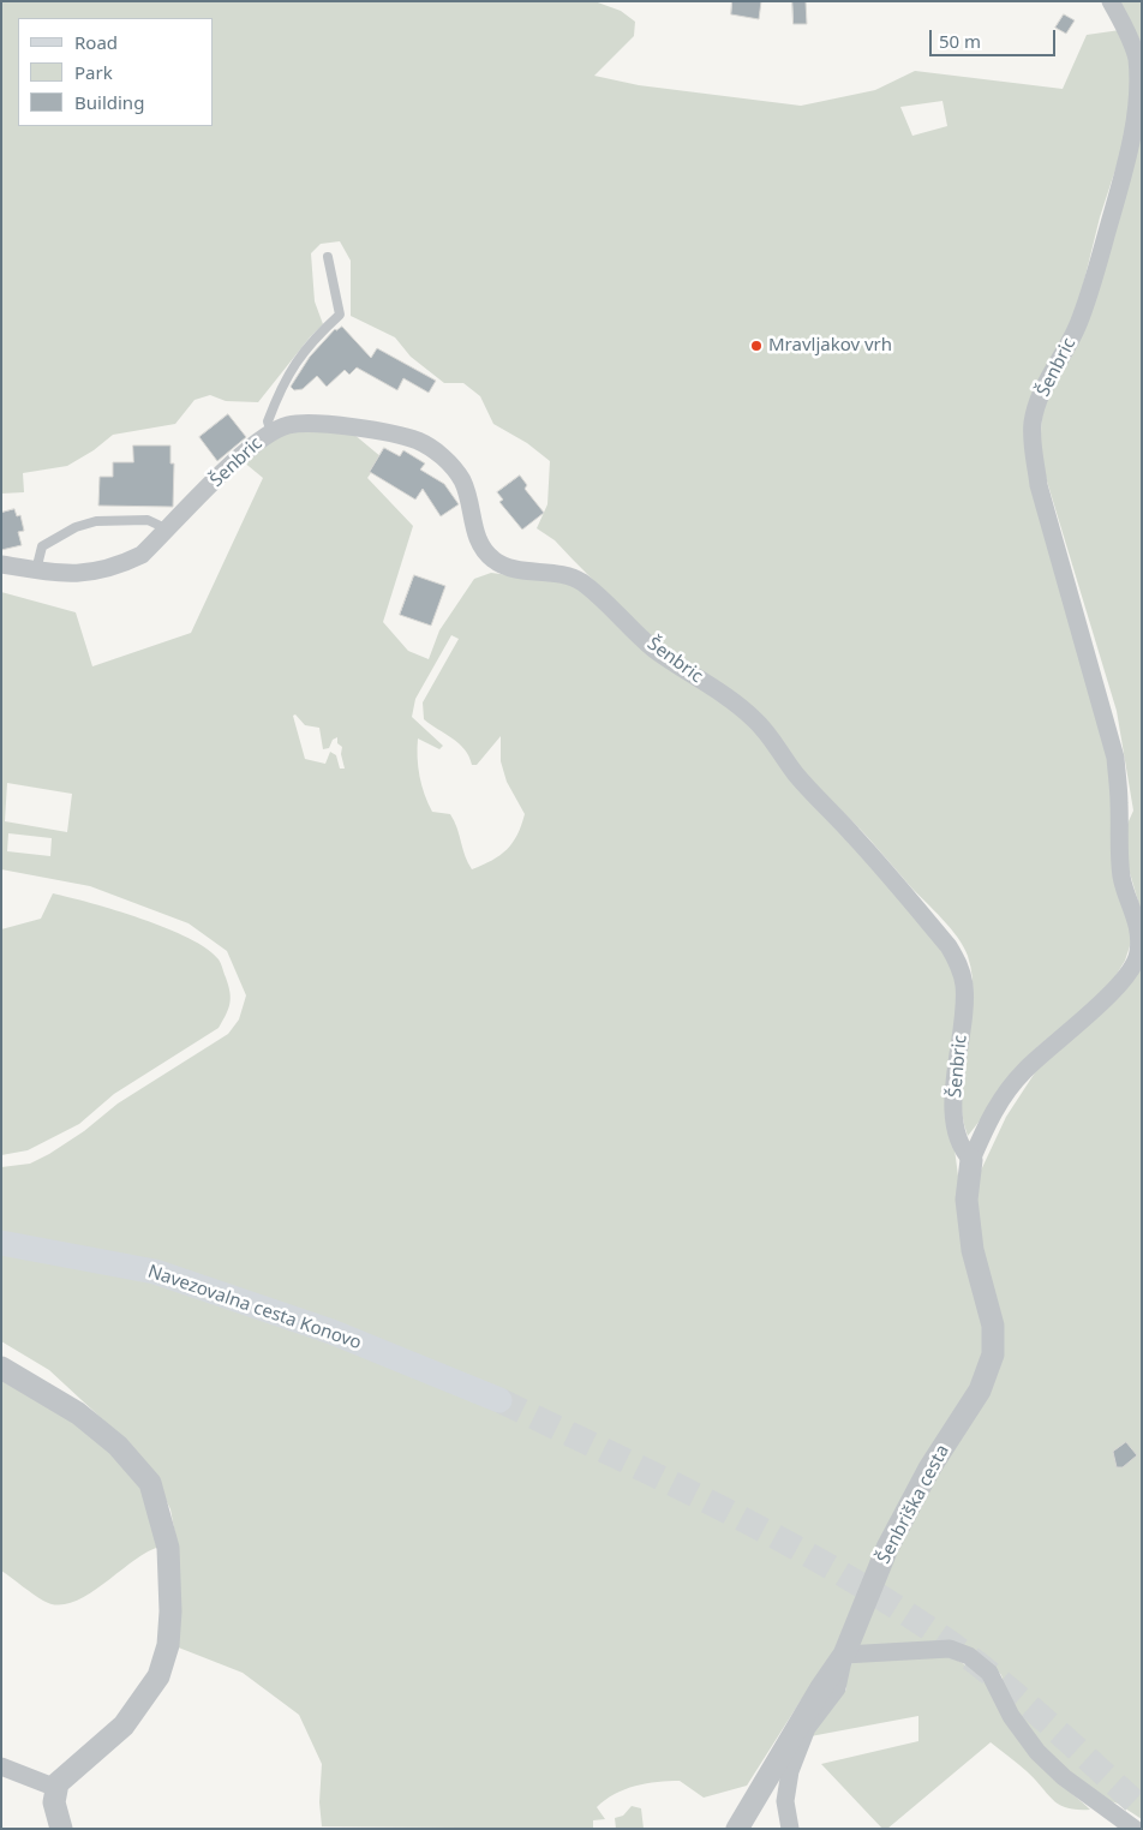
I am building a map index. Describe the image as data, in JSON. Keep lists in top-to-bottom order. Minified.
{"streets":{"main road":["Navezovalna cesta Konovo"],"street":["Šenbric","Šenbriška cesta"]},"crossings":[["Šenbric","Šenbriška cesta"]],"places":["Mravljakov vrh"],"legend":["Road","Park","Building"],"scale_bar":"50 m"}
